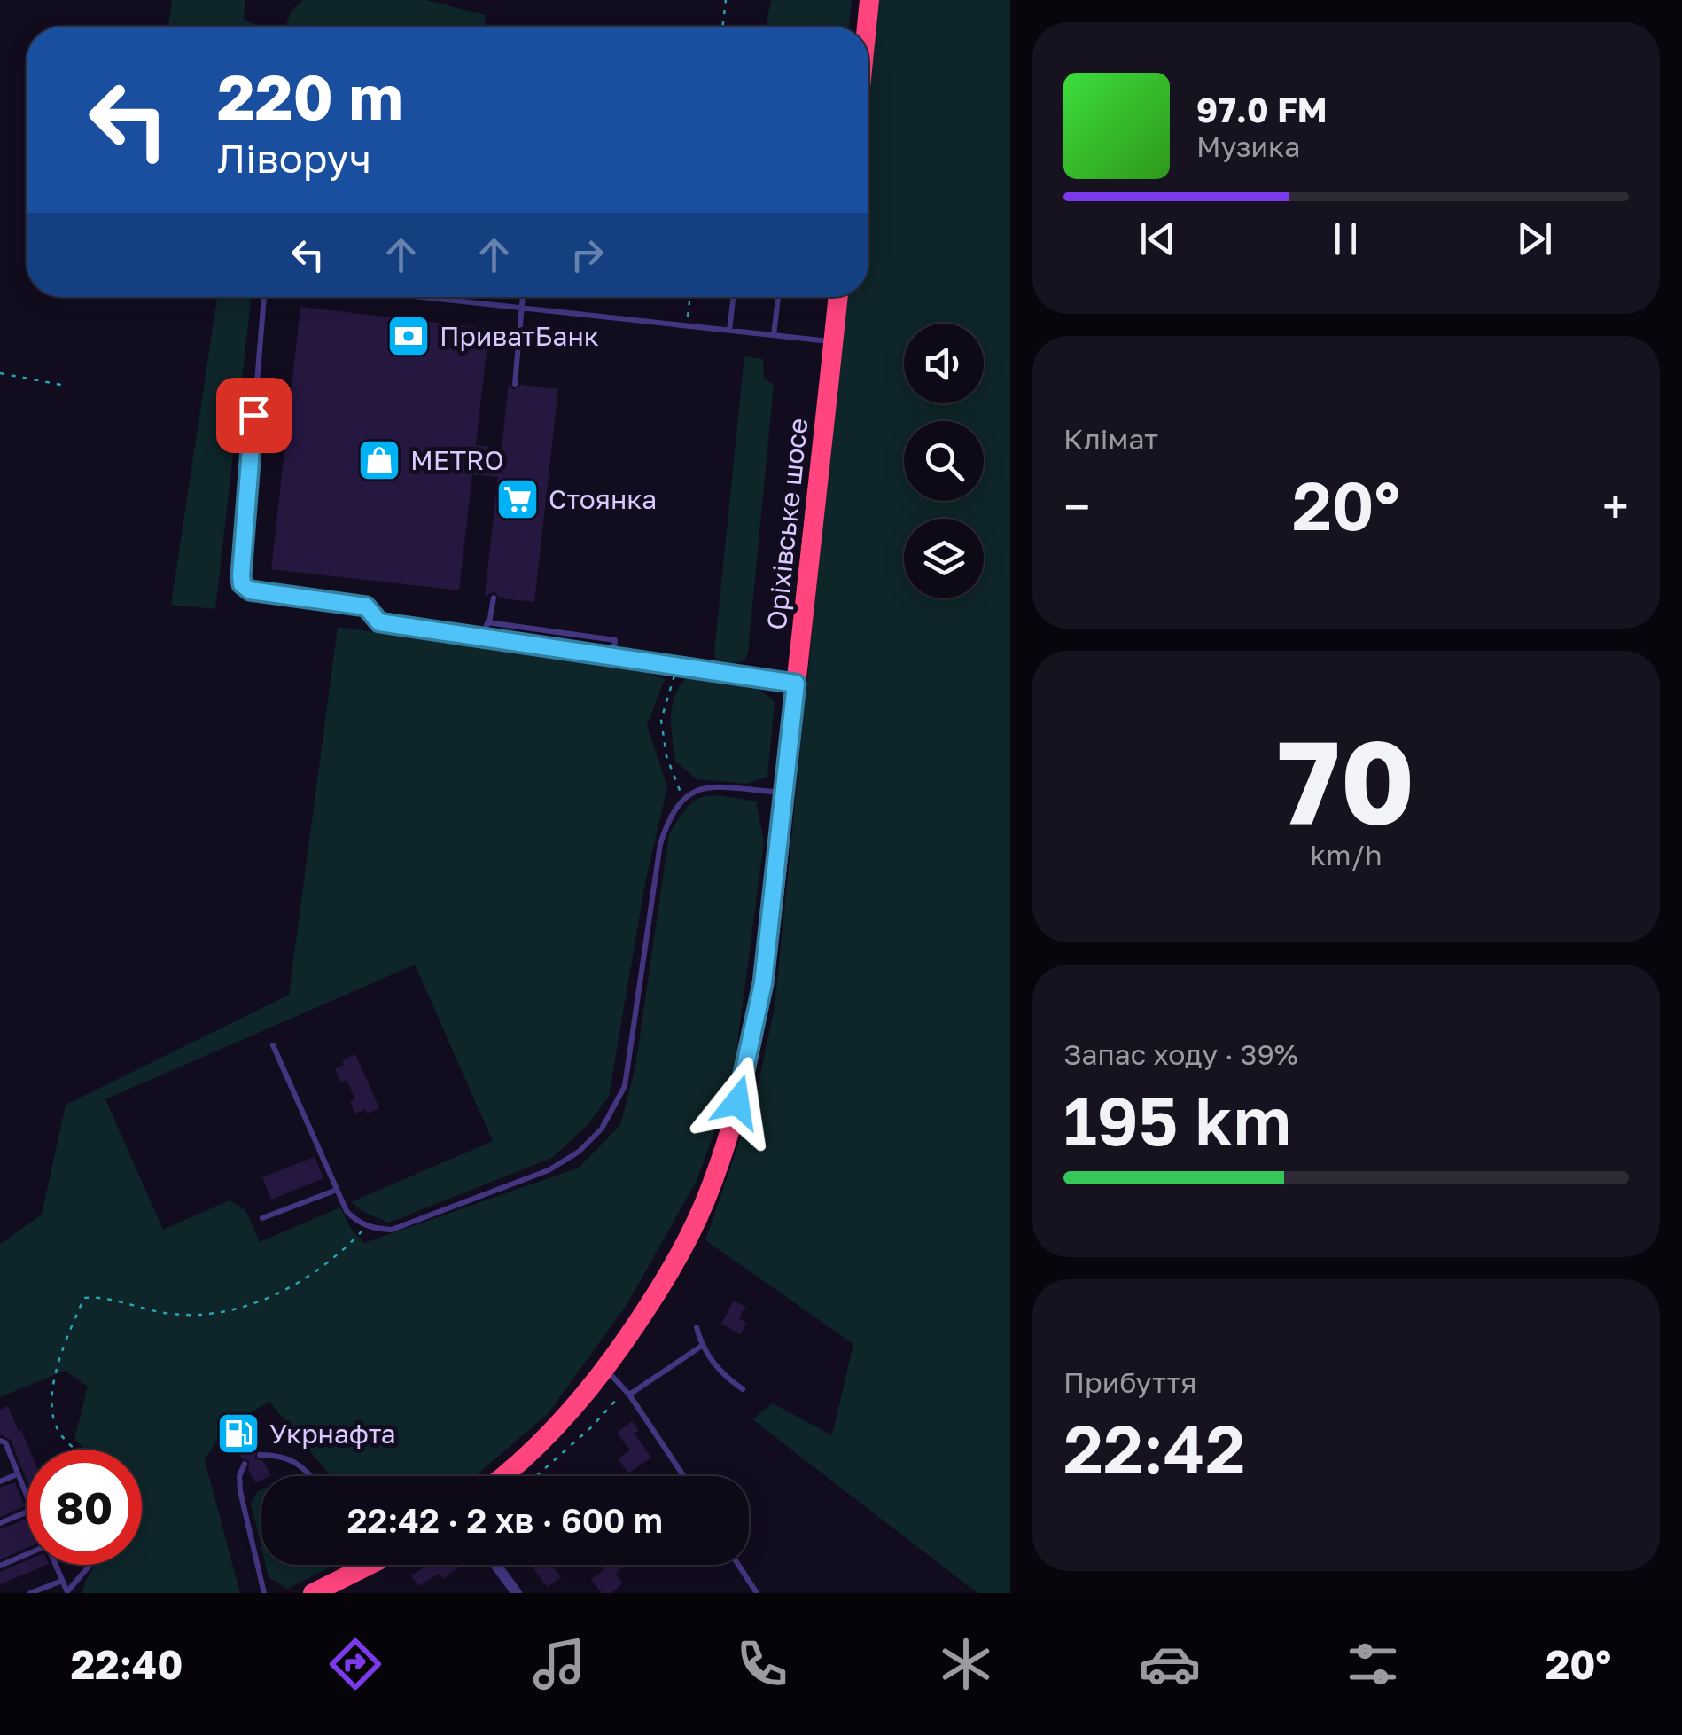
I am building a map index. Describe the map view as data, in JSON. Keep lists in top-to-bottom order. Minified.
{"streets":{"highway":["Оріхівське шосе"]},"places":{"bank":["ПриватБанк"],"shop":["METRO"],"supermarket":["Стоянка"],"fuel station":["Укрнафта"]},"page":{"turn":["220 m","Ліворуч"],"song":["97.0 FM","Музика"],"tile":["Клімат",["70","km/h"],["Запас ходу · 39%","195 km"],["Прибуття","22:42"]],"heat":["−","20°","+"],"limit":"80","trip":"22:42 · 2 хв · 600 m","tabs":["22:40","20°"]}}
